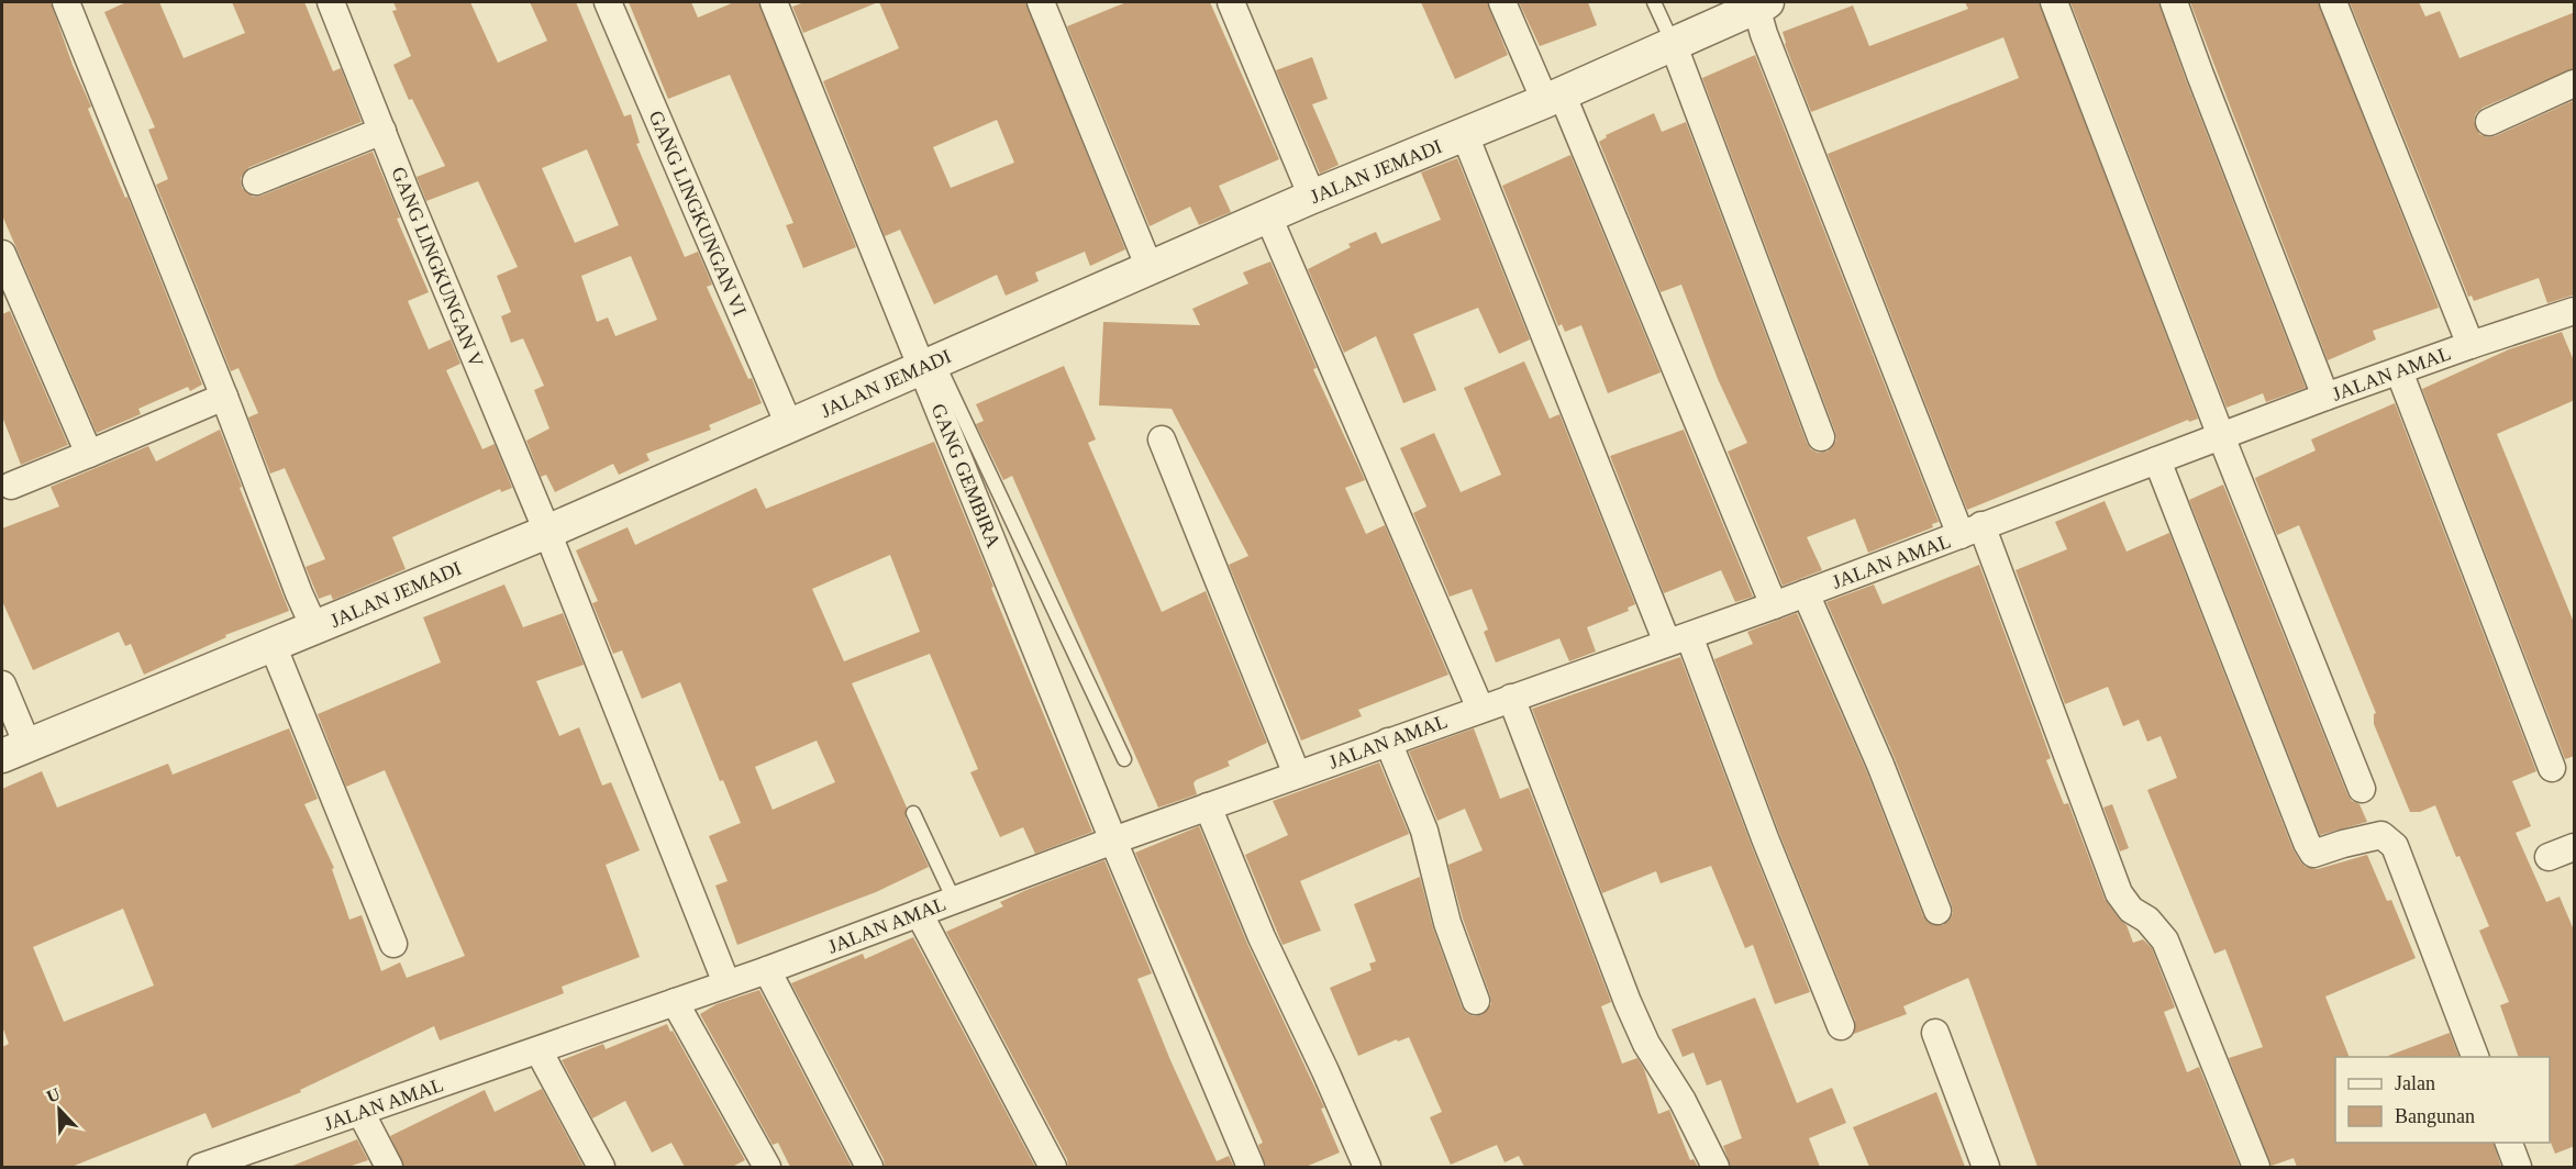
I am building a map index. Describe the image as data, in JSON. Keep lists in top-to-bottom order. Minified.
{"streets":{"street":["JALAN JEMADI","GANG LINGKUNGAN VI","GANG LINGKUNGAN V","JALAN AMAL","GANG GEMBIRA"]},"crossings":[["JALAN JEMADI","GANG LINGKUNGAN VI"],["JALAN JEMADI","GANG LINGKUNGAN V"],["JALAN JEMADI","GANG GEMBIRA"],["GANG LINGKUNGAN V","JALAN AMAL"],["JALAN AMAL","GANG GEMBIRA"]],"legend":["Jalan","Bangunan"],"north":"top left"}
